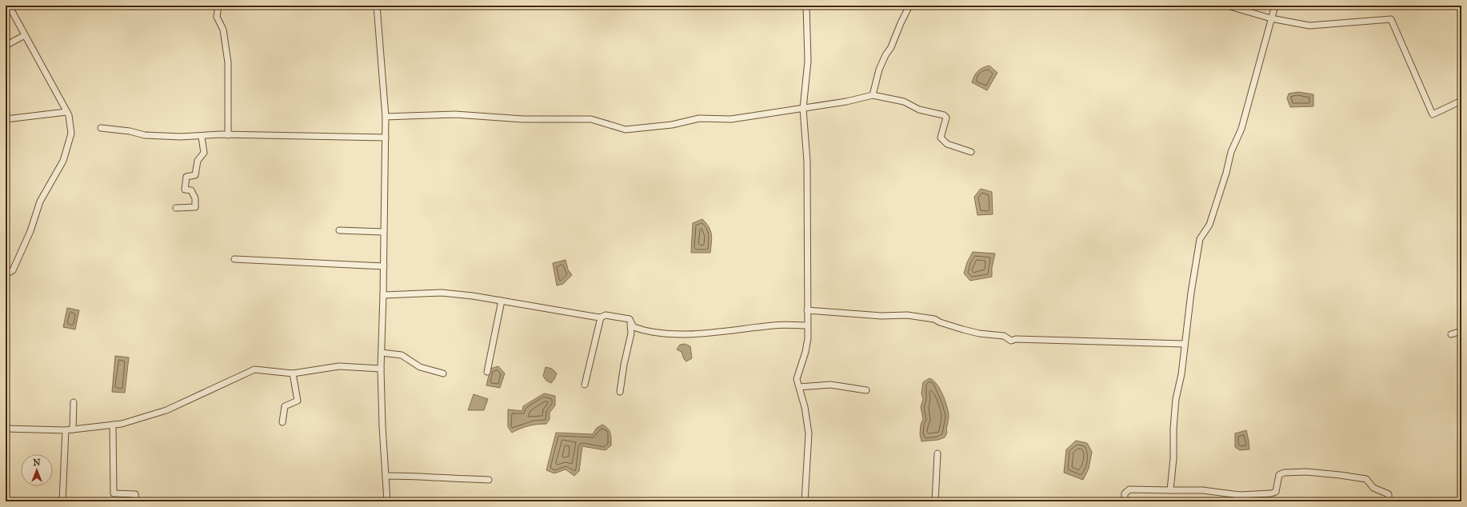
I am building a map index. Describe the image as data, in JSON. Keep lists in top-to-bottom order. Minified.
{"north":"top"}
